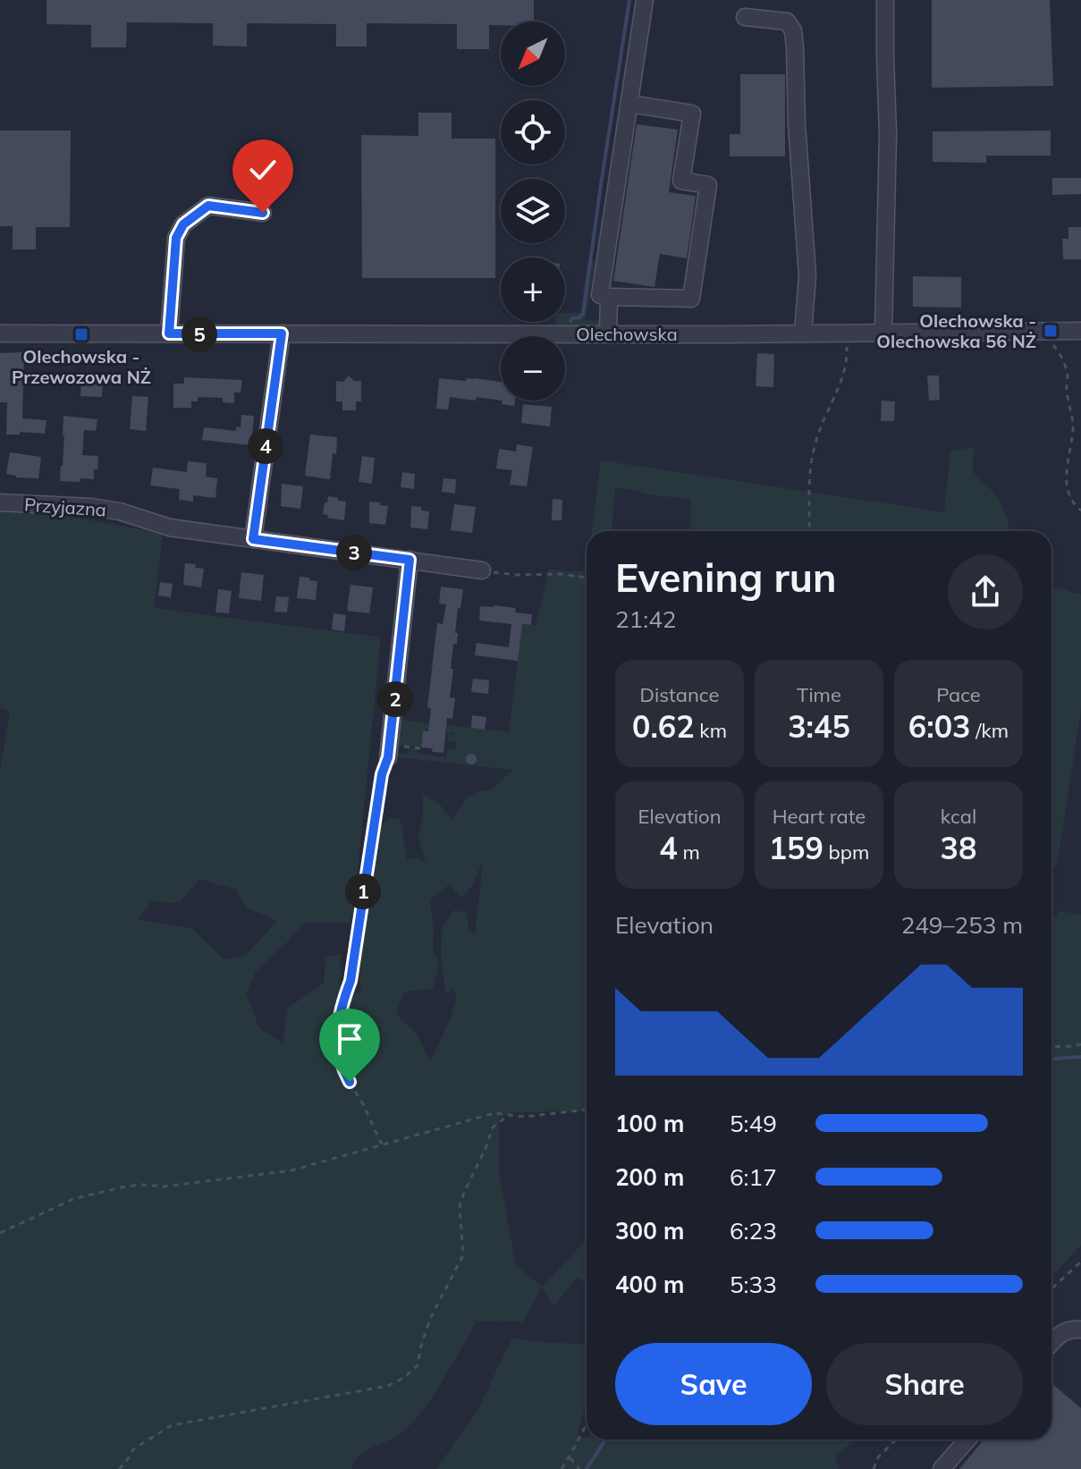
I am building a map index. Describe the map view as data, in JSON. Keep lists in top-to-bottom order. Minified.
{"streets":{"street":["Olechowska","Przyjazna"]},"places":{"transit":["Olechowska - Olechowska 56 NŻ","Olechowska - Przewozowa NŻ"]},"north":"bottom left","page":{"map_buttons":["+","−"],"pins":["5","4","3","2","1"],"heading":["Evening run","21:42"],"stats":[["Distance","0.62 km"],["Time","3:45"],["Pace","6:03 /km"],["Elevation","4 m"],["Heart rate","159 bpm"],["kcal","38"]],"chart":["Elevation","249–253 m"],"list":[{"name":"100 m","note":"5:49"},{"name":"200 m","note":"6:17"},{"name":"300 m","note":"6:23"},{"name":"400 m","note":"5:33"}],"buttons":["Save","Share"]}}
